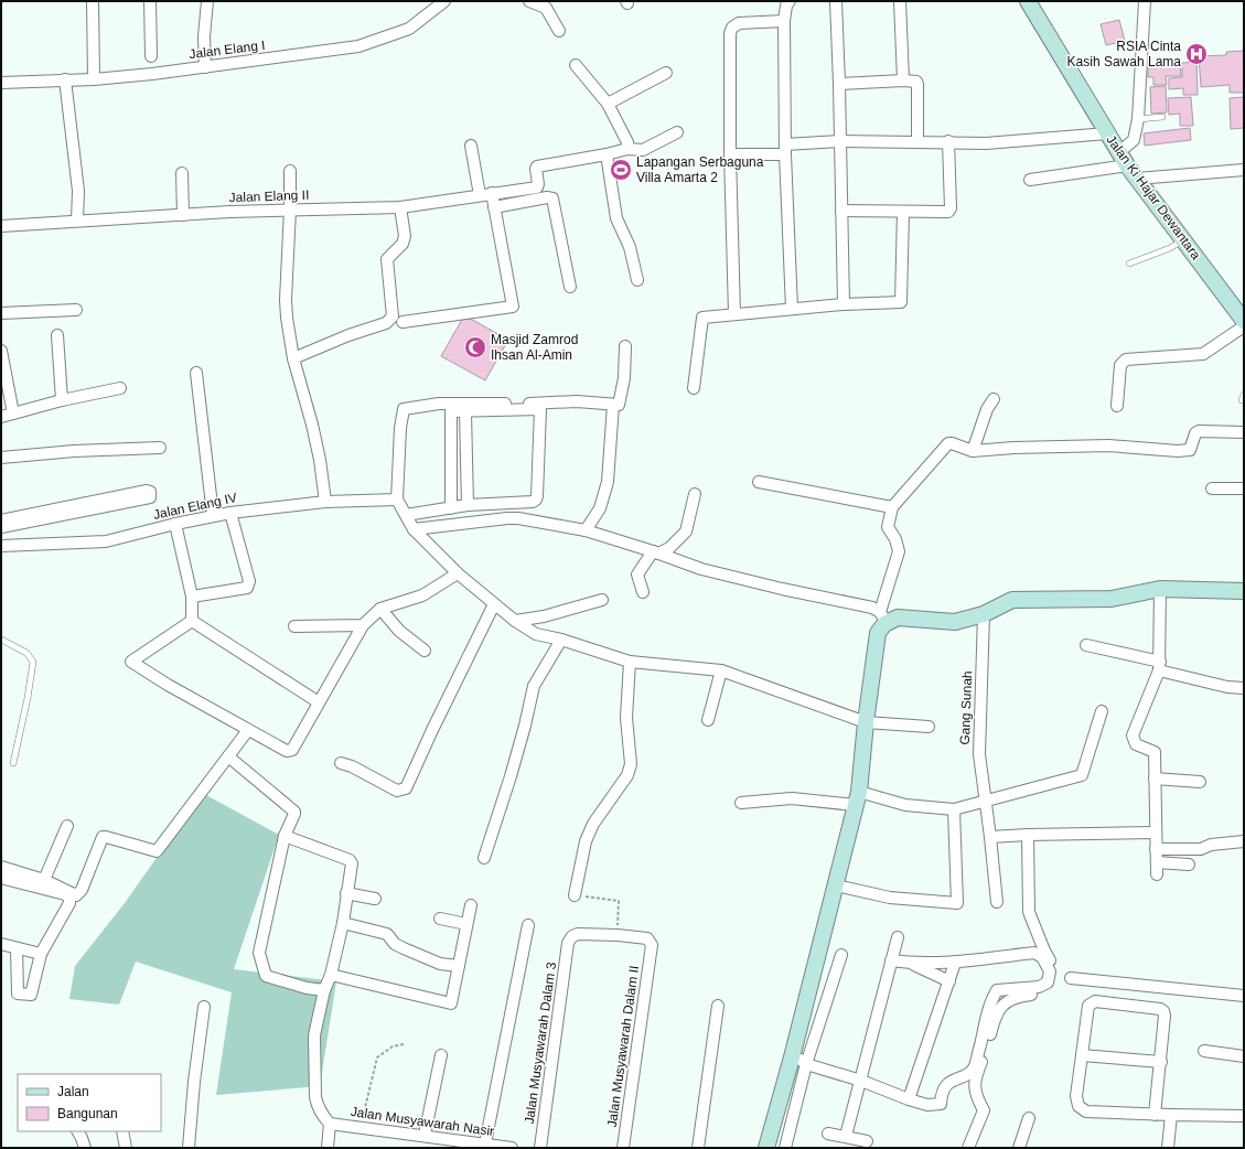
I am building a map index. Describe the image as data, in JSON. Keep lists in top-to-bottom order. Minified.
{"streets":{"street":["Jalan Elang I","Jalan Elang II","Jalan Ki Hajar Dewantara","Jalan Elang IV","Gang Sunah","Jalan Musyawarah Dalam 3","Jalan Musyawarah Dalam II","Jalan Musyawarah Nasir"]},"crossings":[["Jalan Musyawarah Dalam 3","Jalan Musyawarah Dalam II"]],"places":{"hospital":["RSIA Cinta Kasih Sawah Lama"],"sports":["Lapangan Serbaguna Villa Amarta 2"],"mosque":["Masjid Zamrod Ihsan Al-Amin"]},"legend":["Jalan","Bangunan"]}
